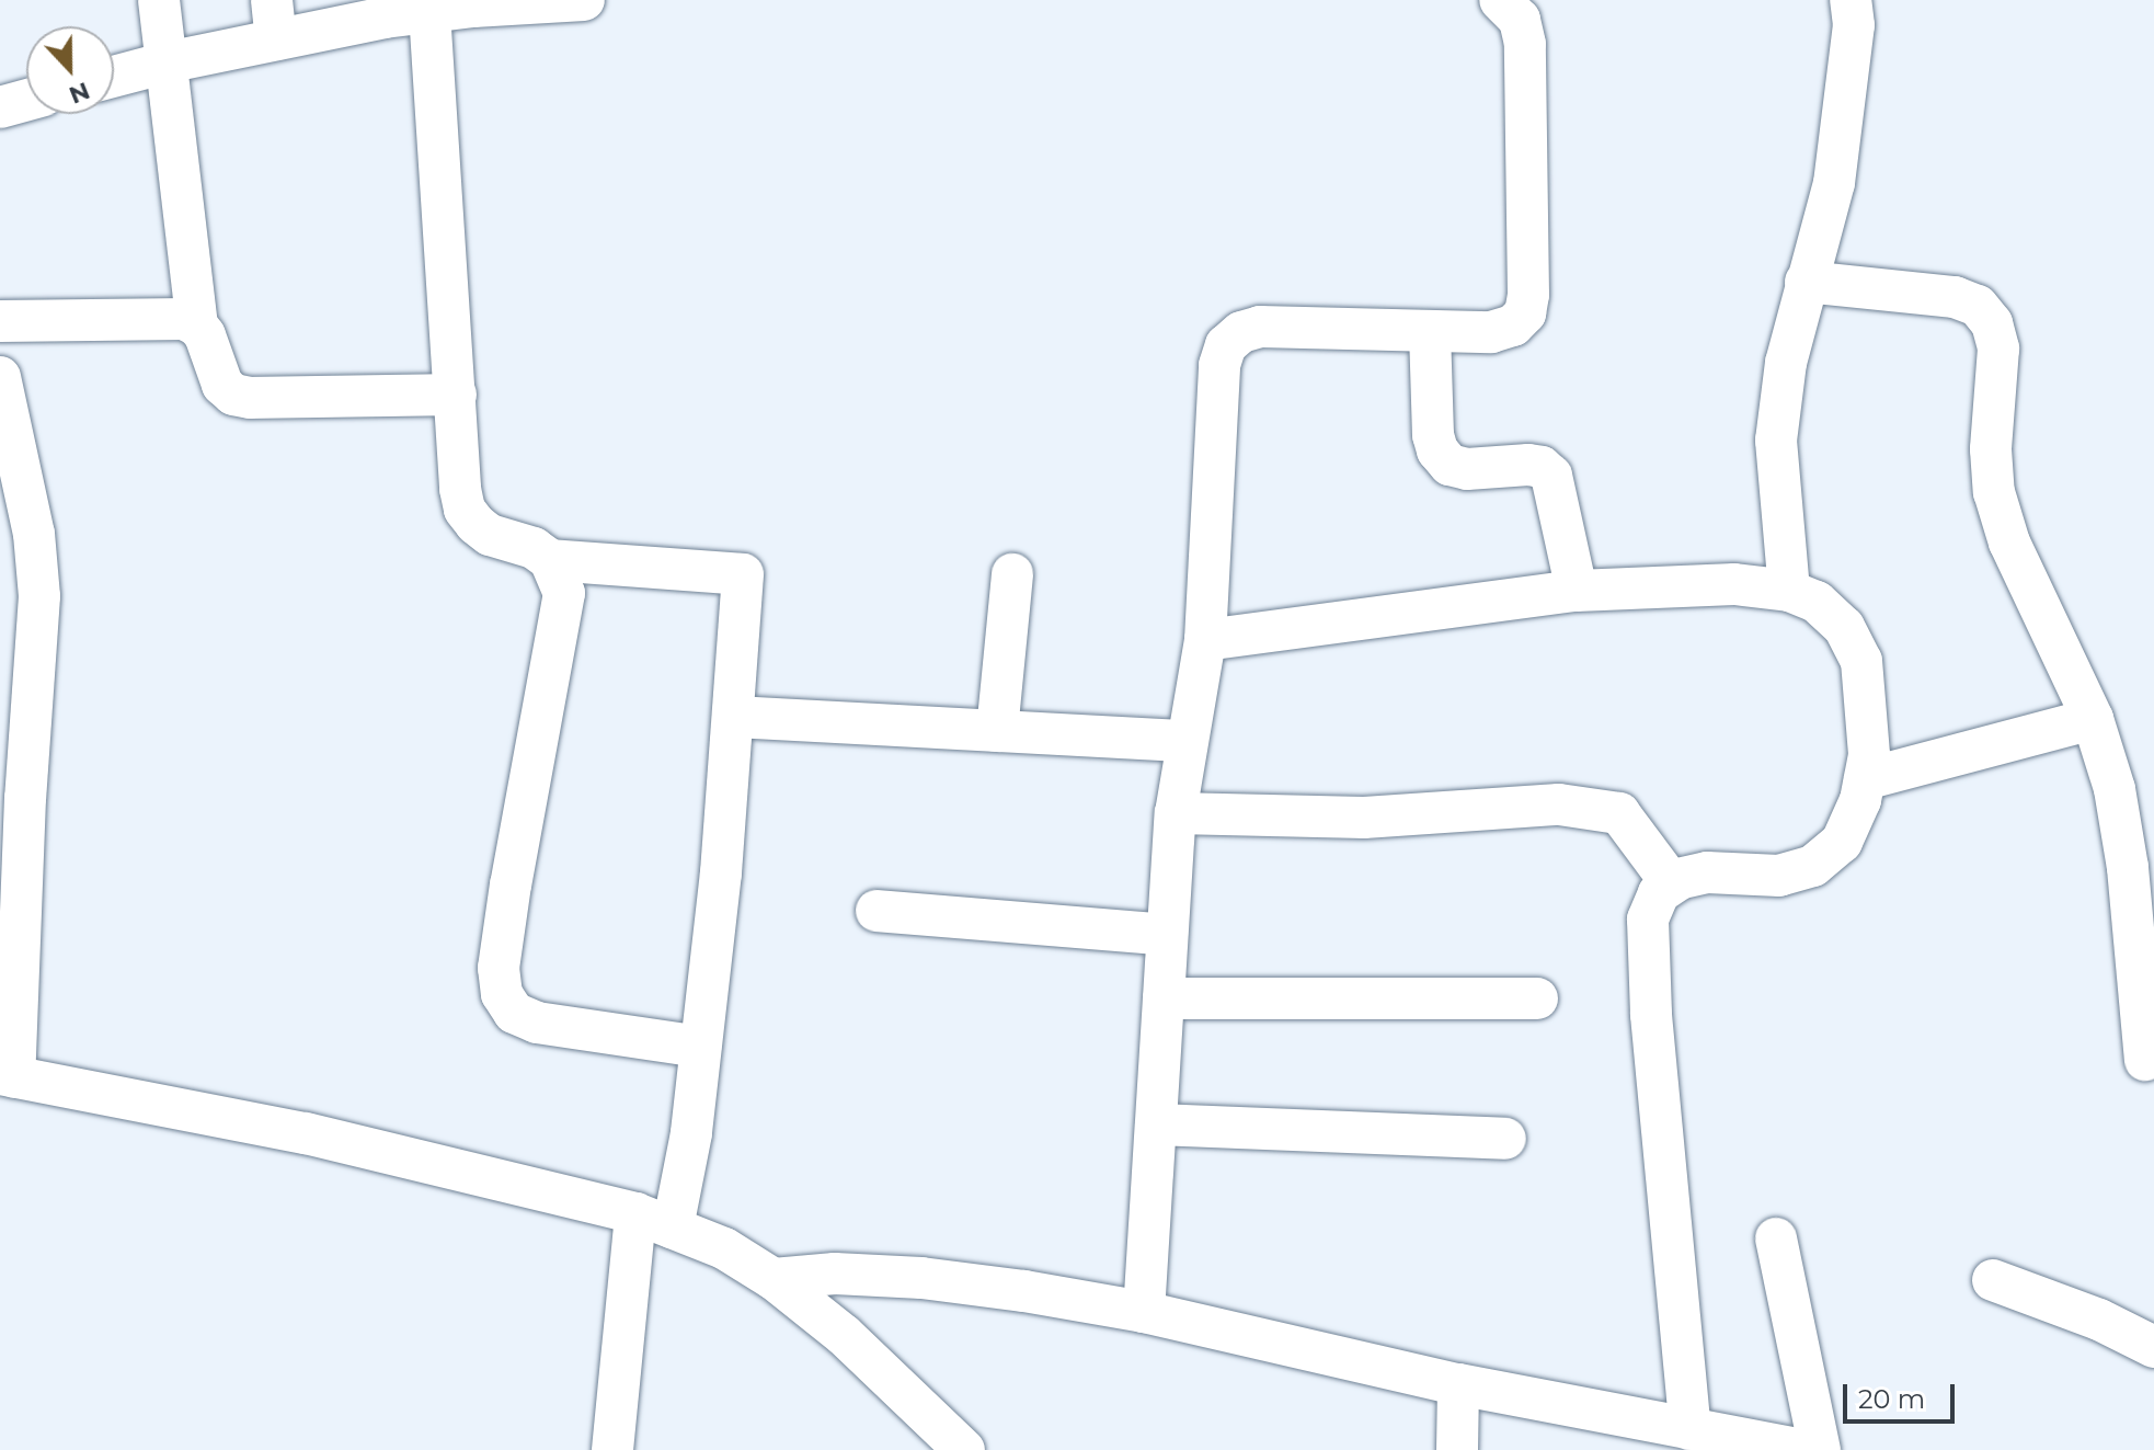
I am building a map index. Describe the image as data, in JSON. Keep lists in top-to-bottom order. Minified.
{"scale_bar":"20 m","north":"bottom"}
